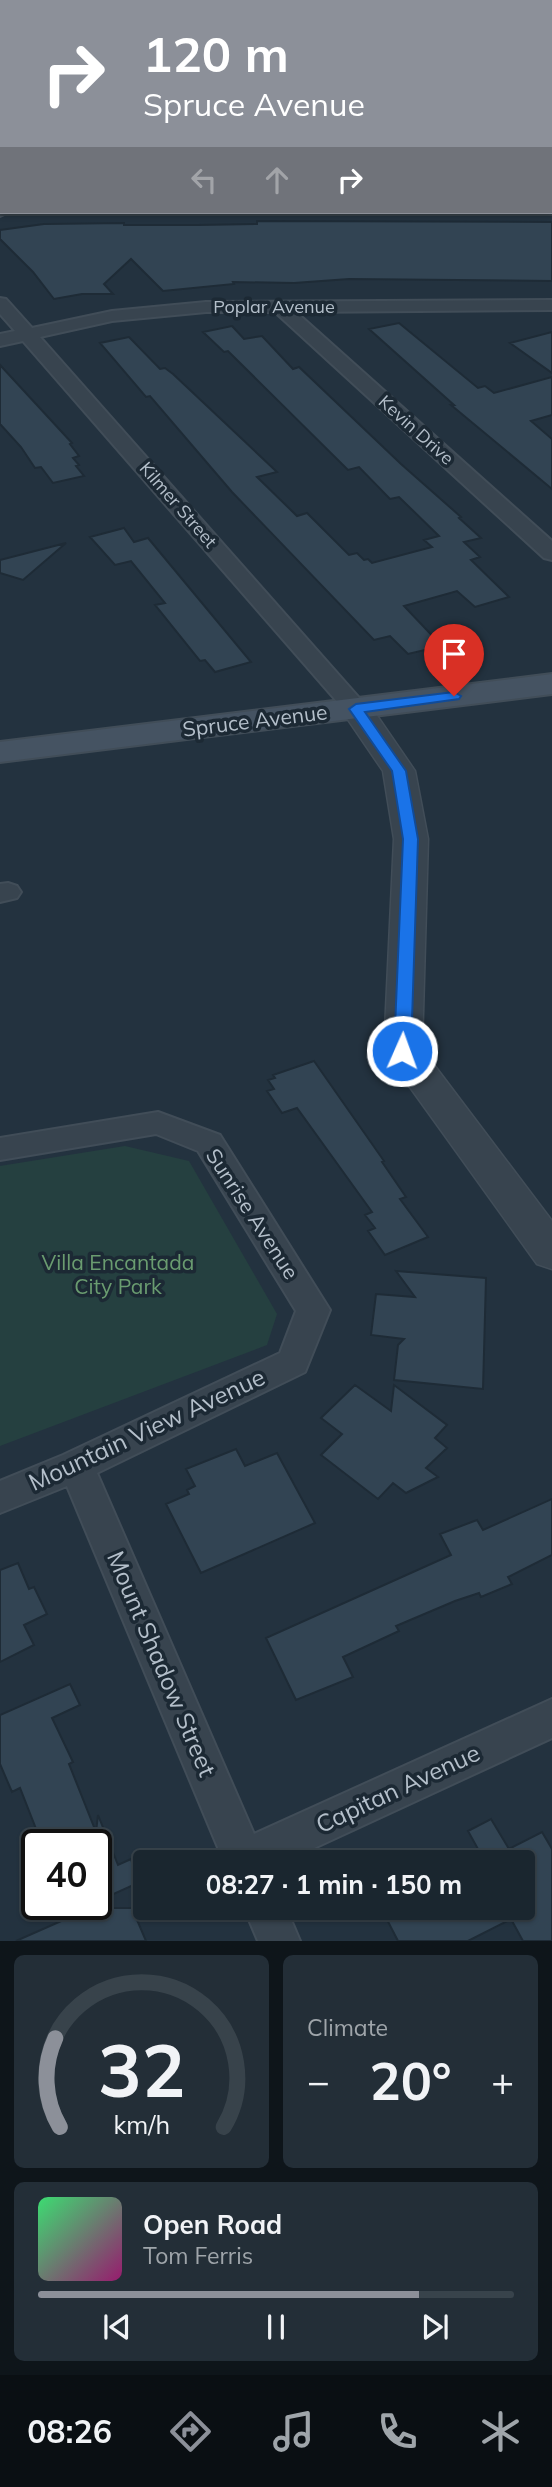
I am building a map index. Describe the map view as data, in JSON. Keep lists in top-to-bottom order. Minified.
{"streets":{"main road":["Spruce Avenue"],"street":["Poplar Avenue","Kevin Drive","Kilmer Street","Sunrise Avenue","Mountain View Avenue","Mount Shadow Street","Capitan Avenue"]},"crossings":[["Poplar Avenue","Kevin Drive"],["Poplar Avenue","Kilmer Street"],["Kilmer Street","Spruce Avenue"],["Sunrise Avenue","Mountain View Avenue"],["Mountain View Avenue","Mount Shadow Street"]],"parks":["Villa Encantada City Park"],"page":{"turn":["120 m","Spruce Avenue"],"limit":"40","trip":"08:27 · 1 min · 150 m","tile":"Climate","heat":["−","20°","+"],"song":["Open Road","Tom Ferris"],"tabs":"08:26","gauge":["32","km/h"]}}
